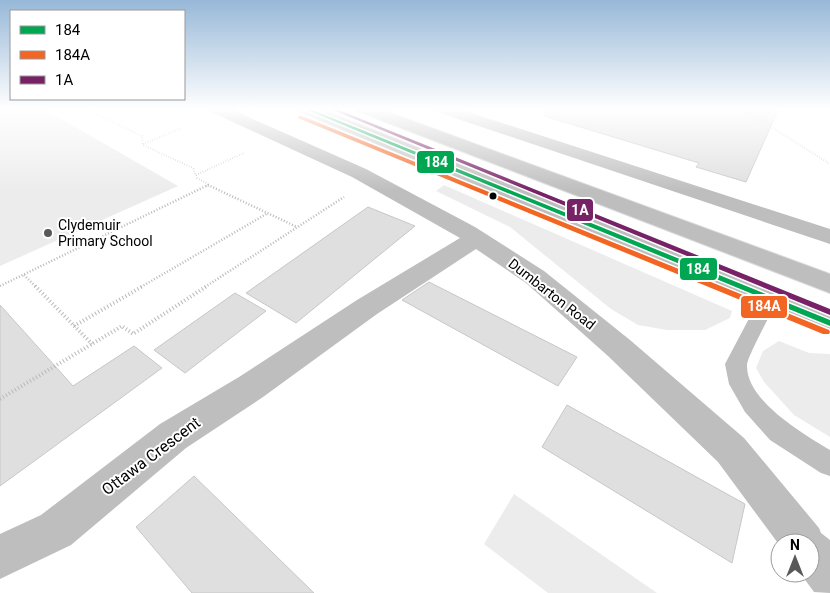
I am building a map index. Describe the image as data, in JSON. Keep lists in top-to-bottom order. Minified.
{"streets":{"street":["Dumbarton Road","Ottawa Crescent"]},"crossings":[["Dumbarton Road","Ottawa Crescent"]],"places":["Clydemuir Primary School"],"lines":["transit line 184","transit line 184A","transit line 1A"],"legend":["184","184A","1A"],"north":"top"}
